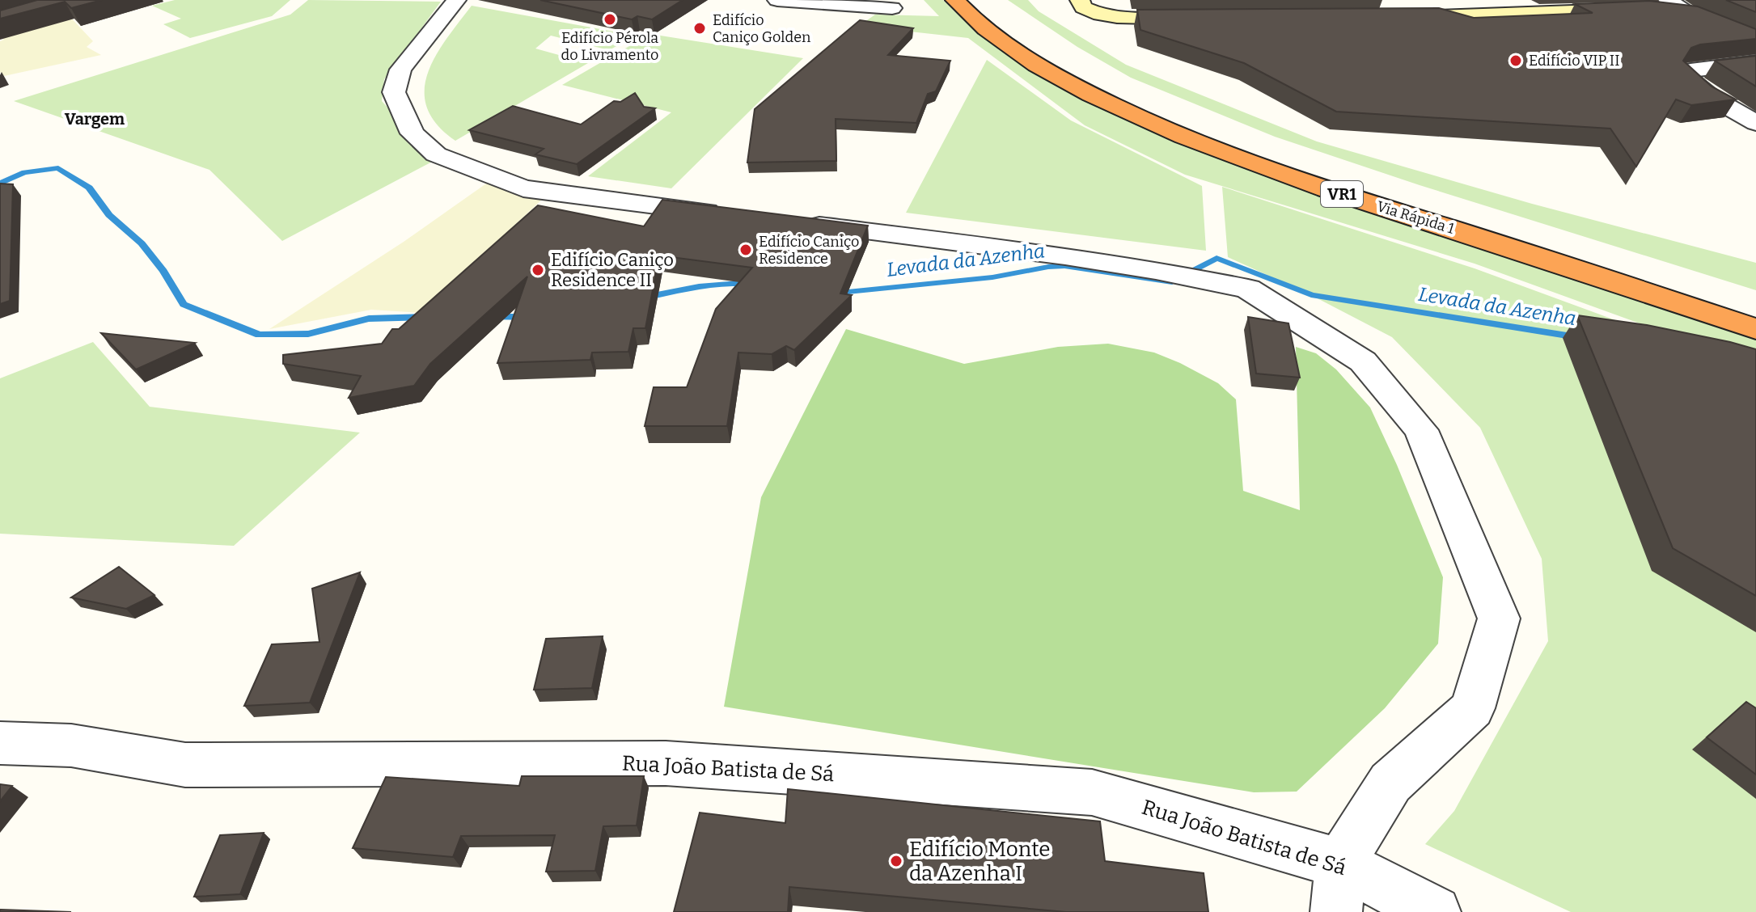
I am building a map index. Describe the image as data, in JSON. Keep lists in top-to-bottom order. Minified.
{"streets":{"highway":["VR1","Via Rápida 1"],"street":["Rua João Batista de Sá"]},"districts":["Vargem"],"water":["Levada da Azenha"],"places":["Edifício Pérola do Livramento","Edifício Caniço Golden","Edifício VIP II","Edifício Caniço Residence","Edifício Caniço Residence II","Edifício Monte da Azenha I"]}
